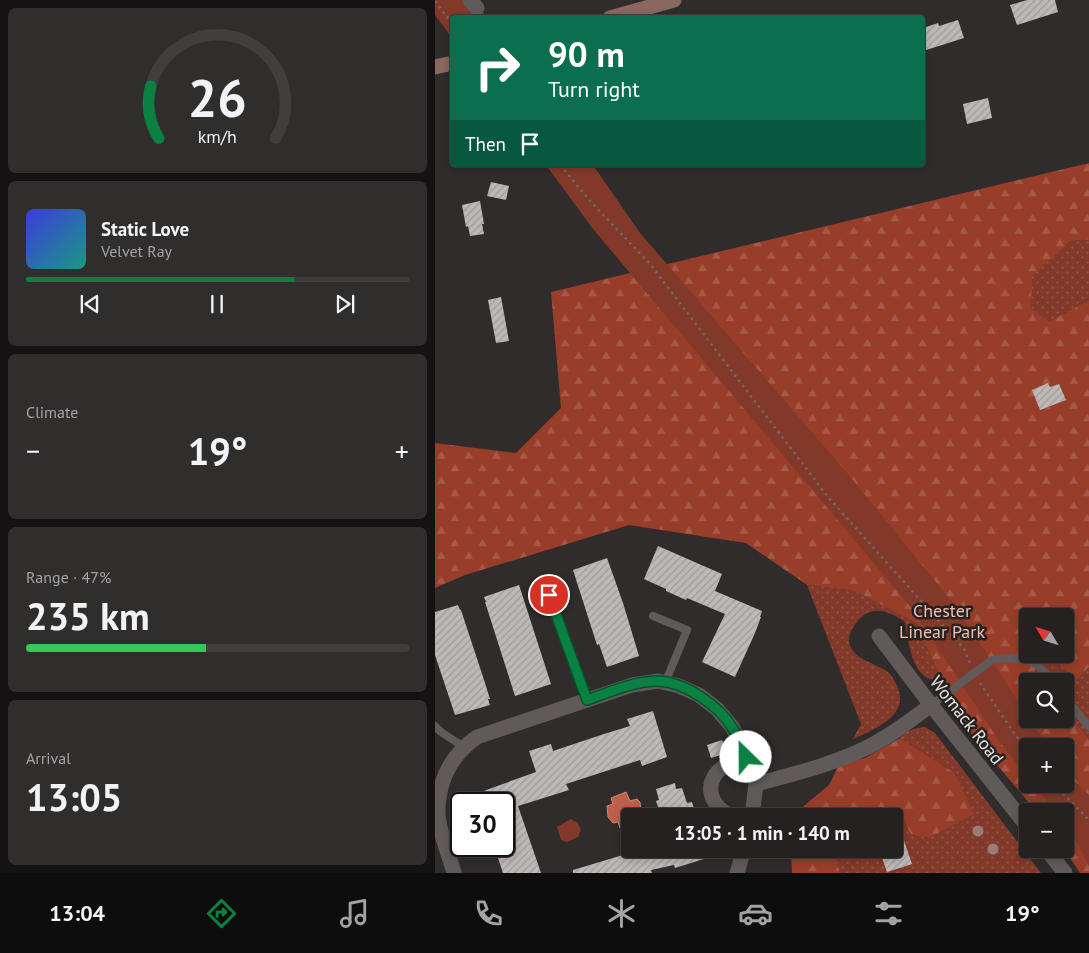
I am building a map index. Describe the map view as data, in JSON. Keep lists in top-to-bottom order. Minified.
{"streets":{"street":["Womack Road"]},"parks":["Chester Linear Park"],"north":"top left","page":{"turn":["90 m","Turn right"],"then":"Then","song":["Static Love","Velvet Ray"],"tile":["Climate",["Range · 47%","235 km"],["Arrival","13:05"]],"heat":["−","19°","+"],"map_buttons":["+","−"],"limit":"30","trip":"13:05 · 1 min · 140 m","tabs":["13:04","19°"],"gauge":["26","km/h"]}}
